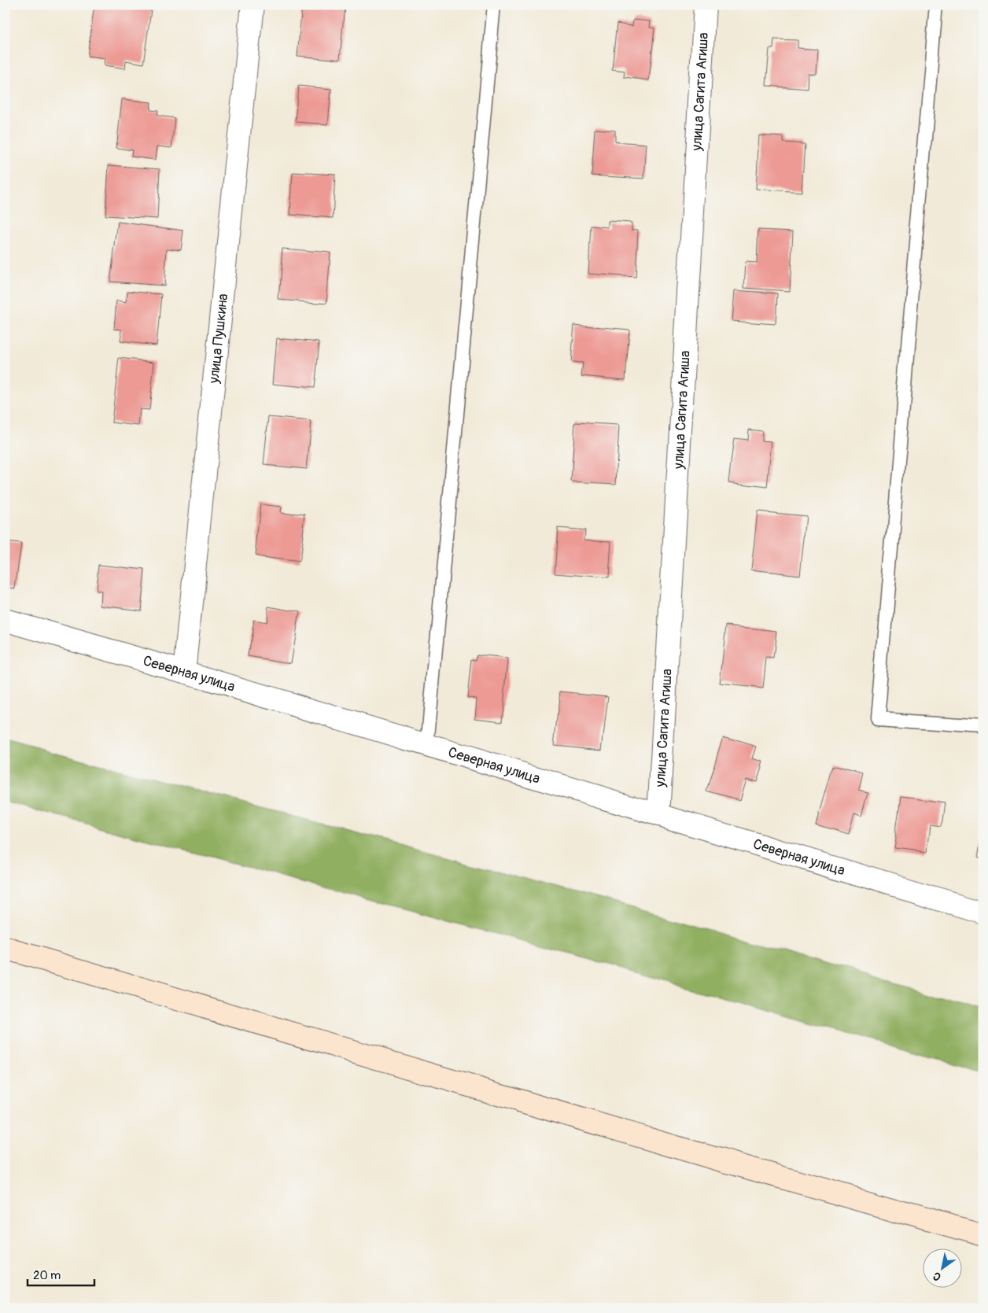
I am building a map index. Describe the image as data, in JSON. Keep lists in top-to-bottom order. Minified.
{"streets":{"street":["улица Сагита Агиша","улица Пушкина","Северная улица"]},"crossings":[["улица Сагита Агиша","Северная улица"],["улица Пушкина","Северная улица"]],"scale_bar":"20 m","north":"bottom left"}
